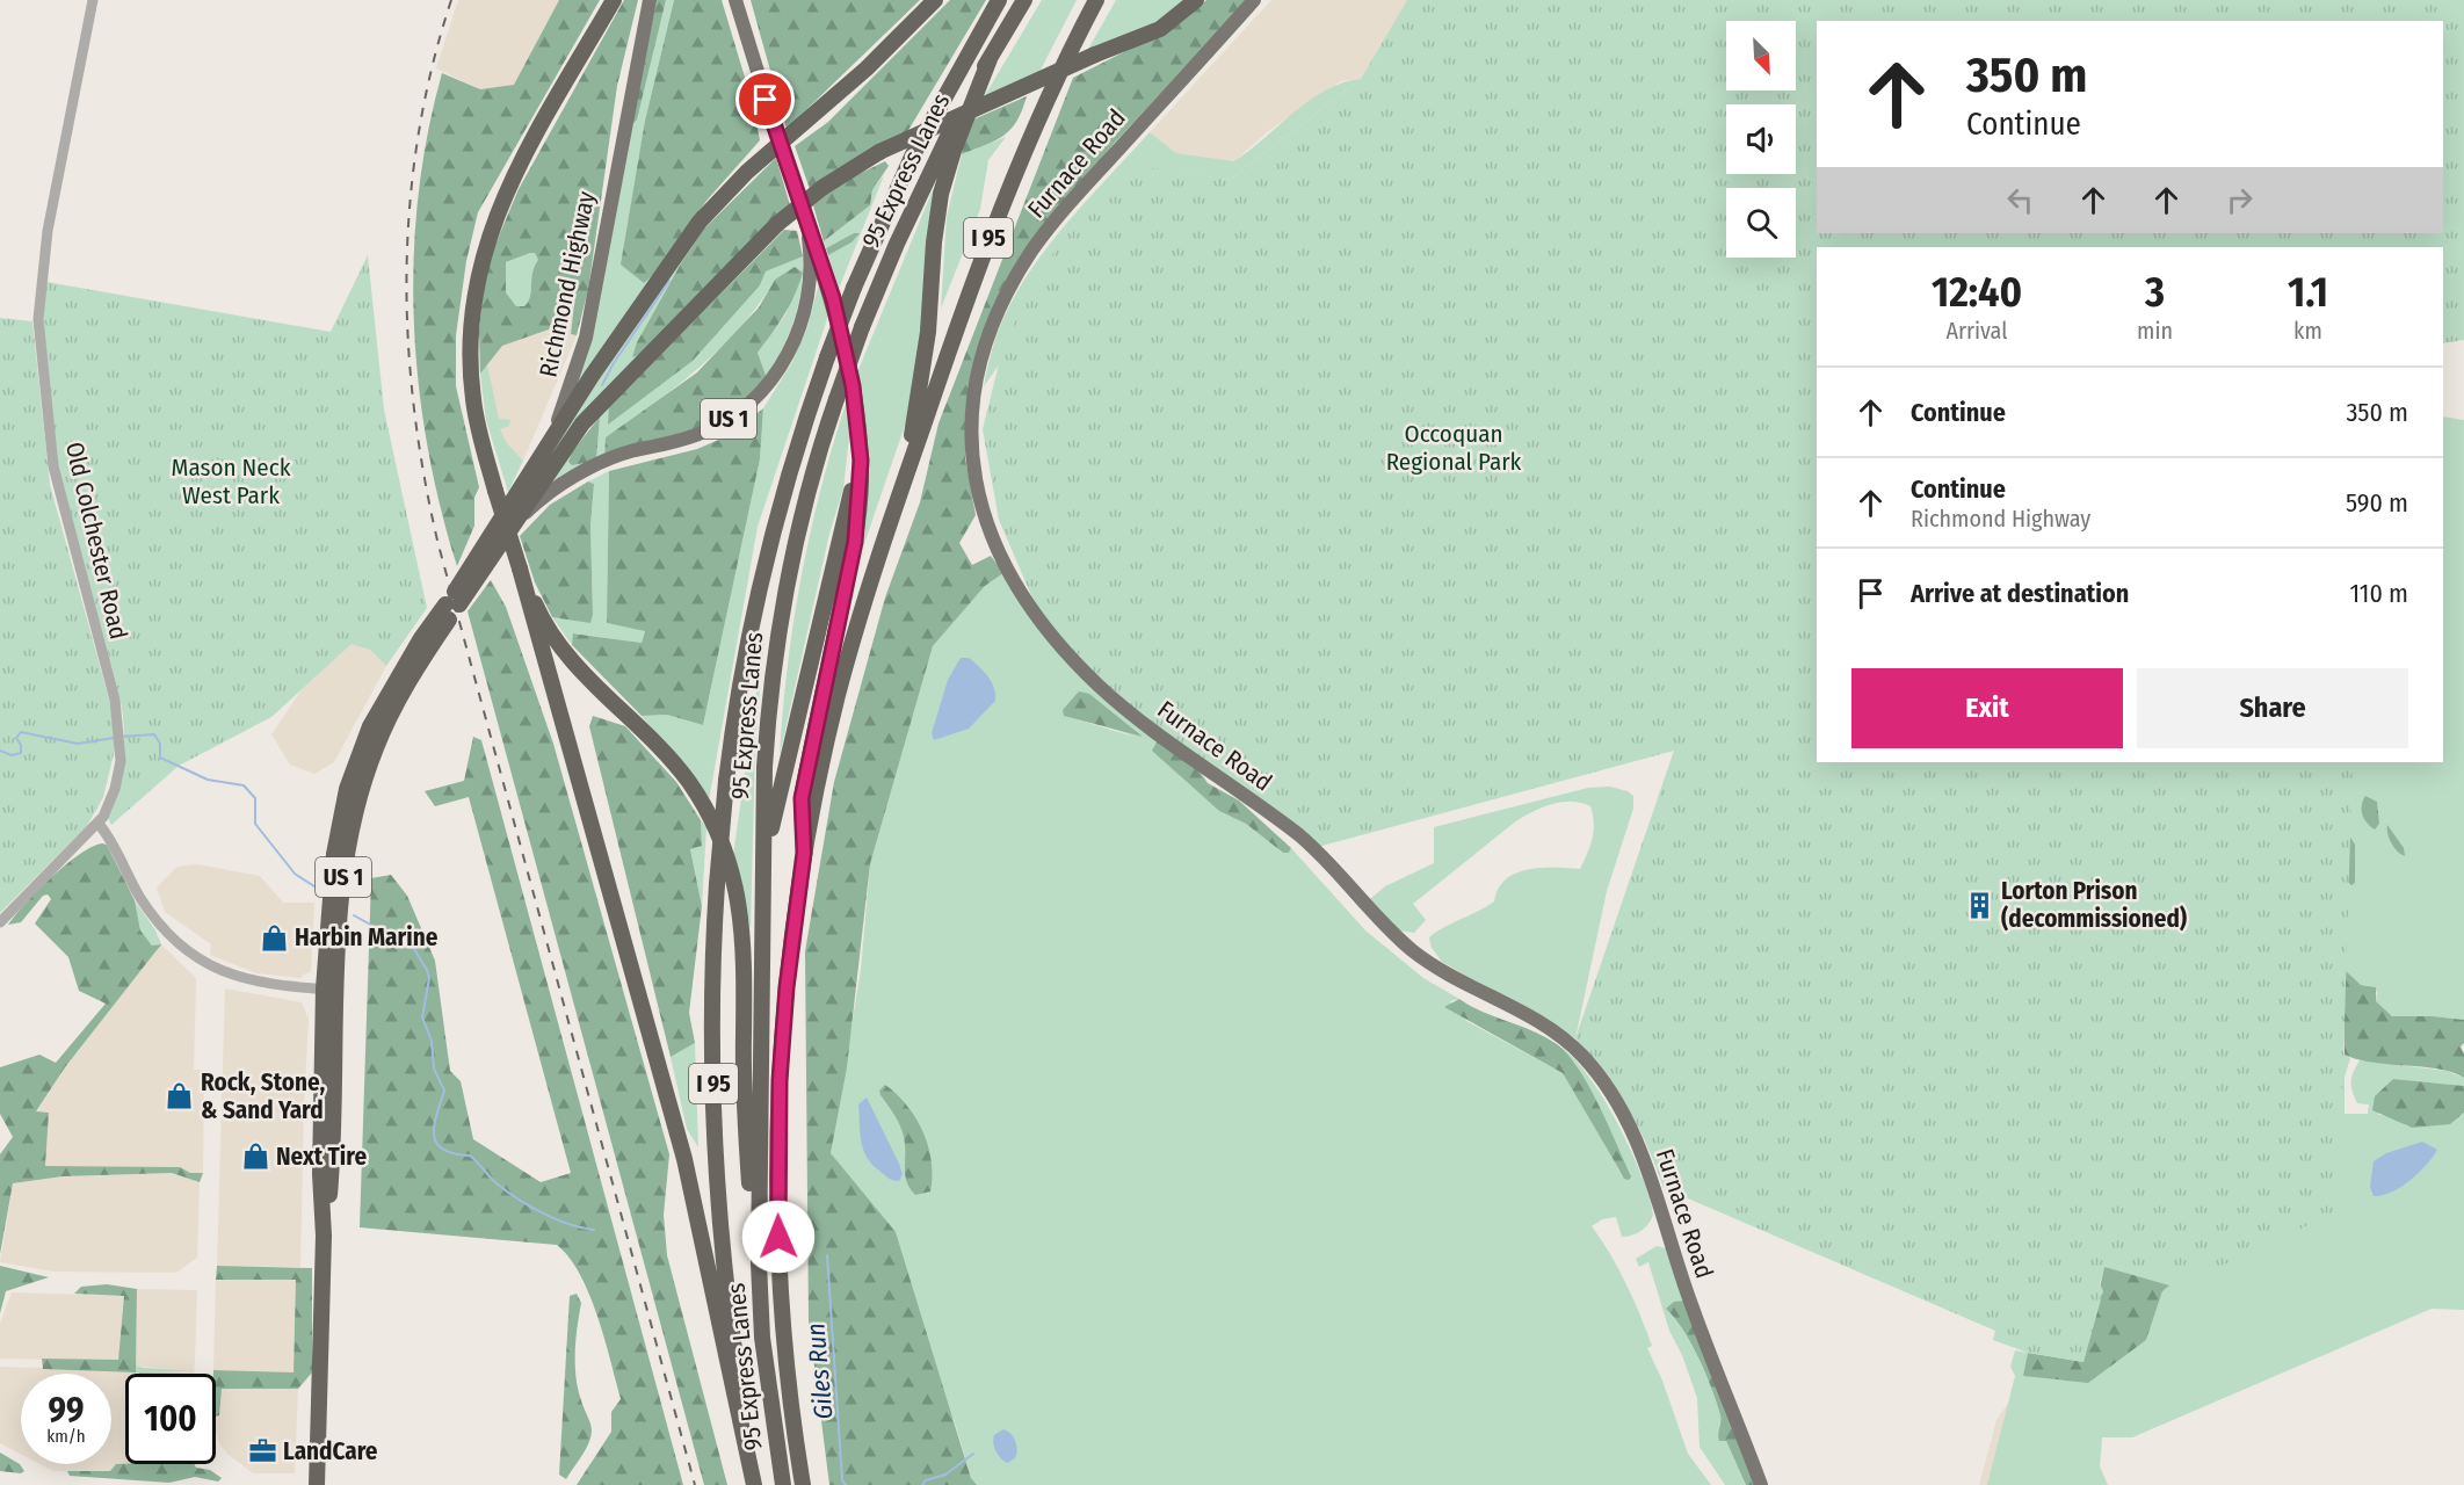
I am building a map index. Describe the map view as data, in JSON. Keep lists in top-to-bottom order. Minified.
{"streets":{"highway":["95 Express Lanes","I 95","Richmond Highway","US 1"],"main road":["Furnace Road"],"street":["Old Colchester Road"]},"water":["Giles Run"],"parks":["Occoquan Regional Park","Mason Neck West Park"],"places":{"building":["Lorton Prison (decommissioned)"],"shop":["Harbin Marine","Rock, Stone, & Sand Yard","Next Tire"],"office":["LandCare"]},"north":"bottom right","page":{"turn":["350 m","Continue"],"eta":["12:40","Arrival","3","min","1.1","km"],"list":[{"name":"Continue","value":"350 m"},{"name":"Continue","note":"Richmond Highway","value":"590 m"},{"name":"Arrive at destination","value":"110 m"}],"buttons":["Exit","Share"],"speed":"99 km/h","limit":"100"}}
